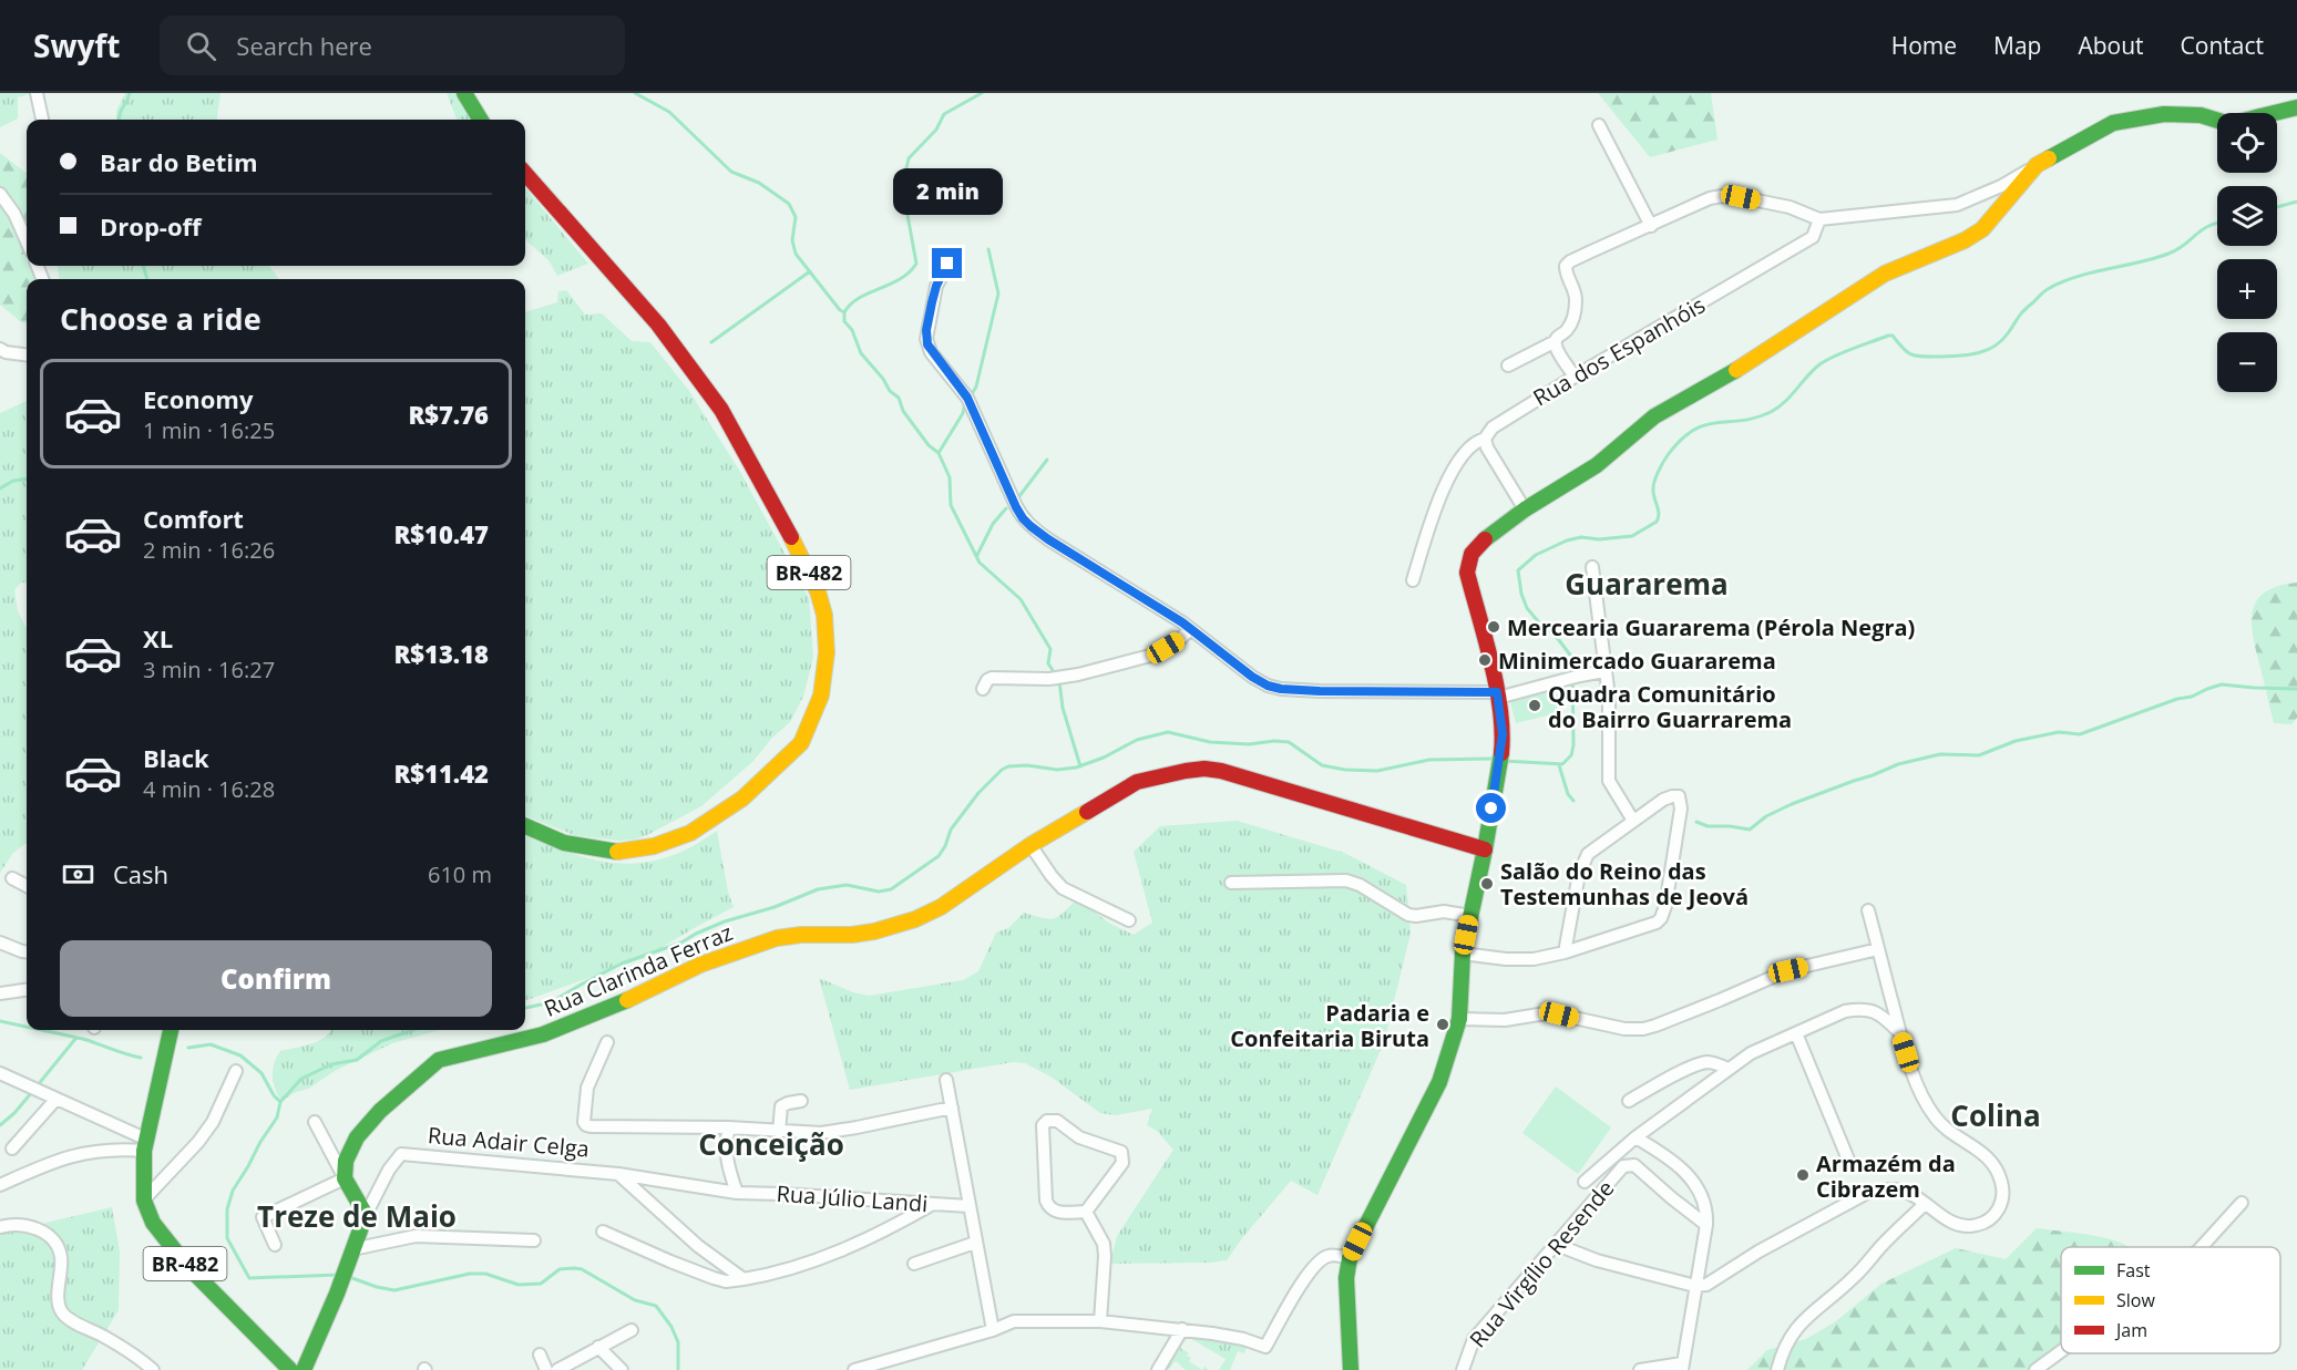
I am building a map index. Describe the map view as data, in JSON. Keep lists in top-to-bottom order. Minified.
{"streets":{"main road":["BR-482","Rua Clarinda Ferraz","Rua Adair Celga"],"street":["Rua dos Espanhóis","Rua Júlio Landi","Rua Virgílio Resende"]},"crossings":[["Rua Adair Celga","Rua Júlio Landi"]],"districts":["Guararema","Colina","Conceição","Treze de Maio"],"places":["Mercearia Guararema (Pérola Negra)","Minimercado Guararema","Quadra Comunitário do Bairro Guarrarema","Salão do Reino das Testemunhas de Jeová","Padaria e Confeitaria Biruta","Armazém da Cibrazem"],"legend":["Fast","Slow","Jam"],"page":{"header":"Swyft","search":"Search here","nav":["Home","Map","About","Contact"],"map_buttons":["+","−"],"banner":["Bar do Betim","Drop-off"],"bubble":"2 min","heading":"Choose a ride","list":[{"name":"Economy","note":"1 min · 16:25","value":"R$7.76"},{"name":"Comfort","note":"2 min · 16:26","value":"R$10.47"},{"name":"XL","note":"3 min · 16:27","value":"R$13.18"},{"name":"Black","note":"4 min · 16:28","value":"R$11.42"}],"pay":["Cash","610 m"],"buttons":"Confirm"}}
